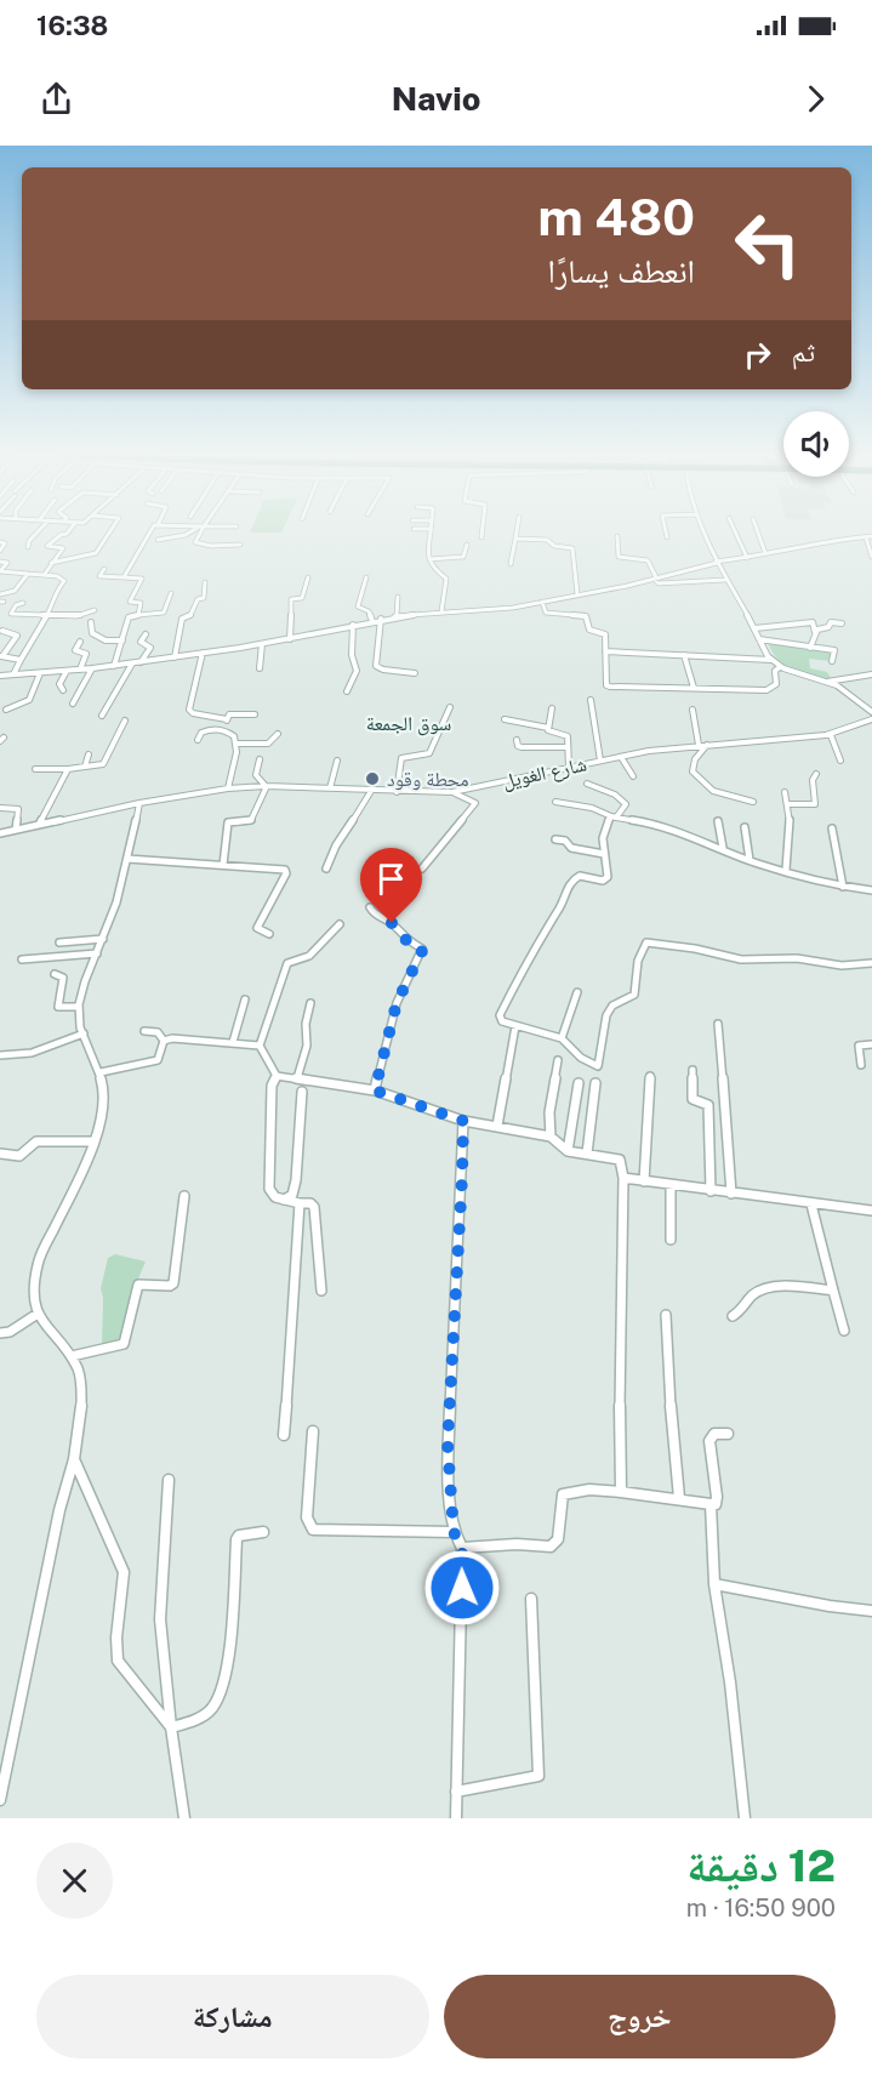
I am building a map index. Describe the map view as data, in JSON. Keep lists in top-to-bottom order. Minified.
{"streets":{"street":["شارع الغويل"]},"districts":["سوق الجمعة"],"places":["محطة وقود"],"page":{"status":"16:38","header":"Navio","turn":["480 m","انعطف يسارًا"],"then":"ثم","heading":["12 دقيقة","900 m · 16:50"],"buttons":["خروج","مشاركة"]}}
